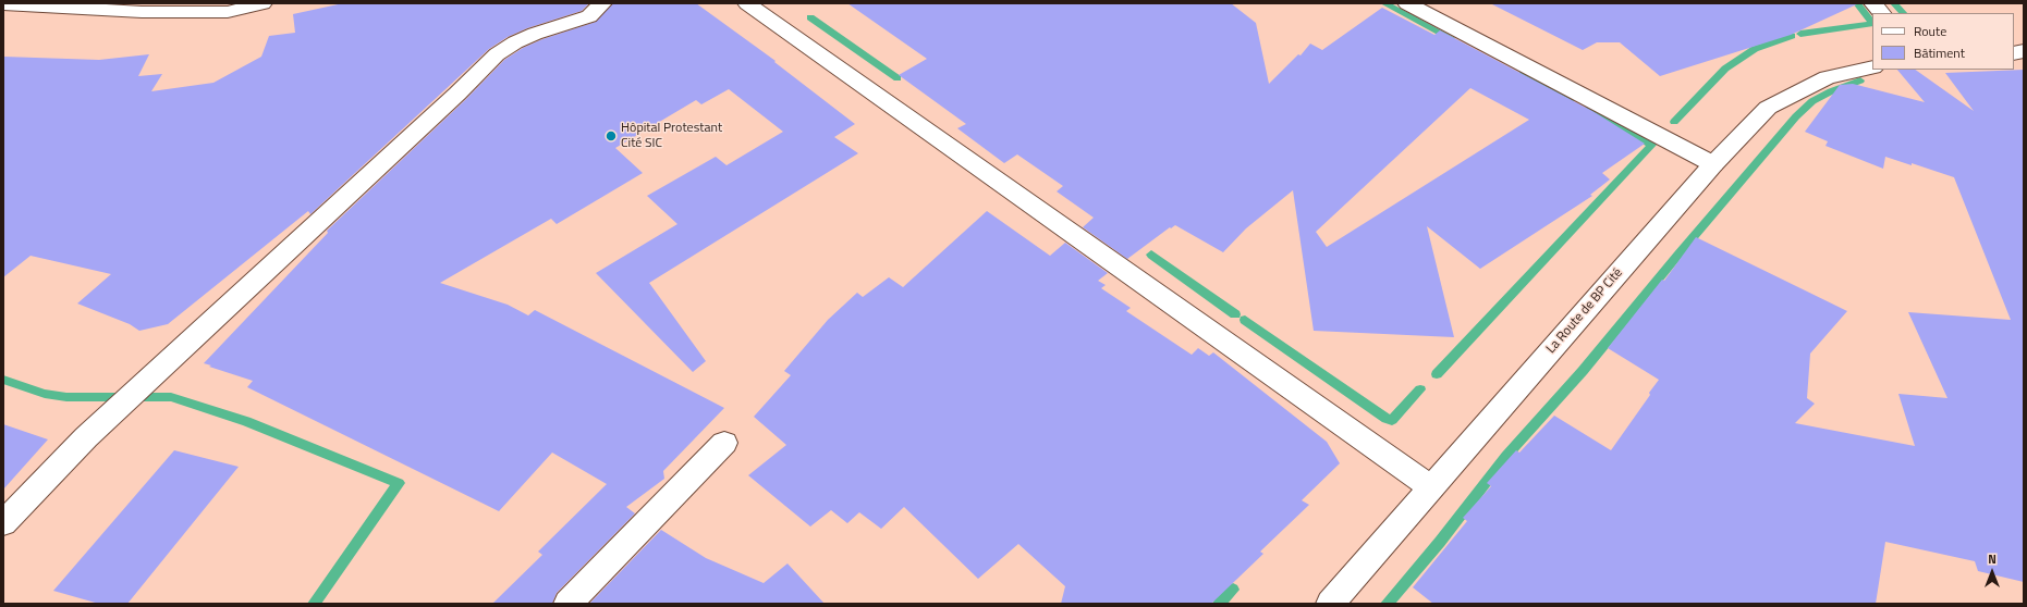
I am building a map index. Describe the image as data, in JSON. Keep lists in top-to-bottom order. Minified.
{"streets":{"street":["La Route de BP Cité"]},"places":["Hôpital Protestant Cité SIC"],"legend":["Route","Bâtiment"],"north":"top"}
